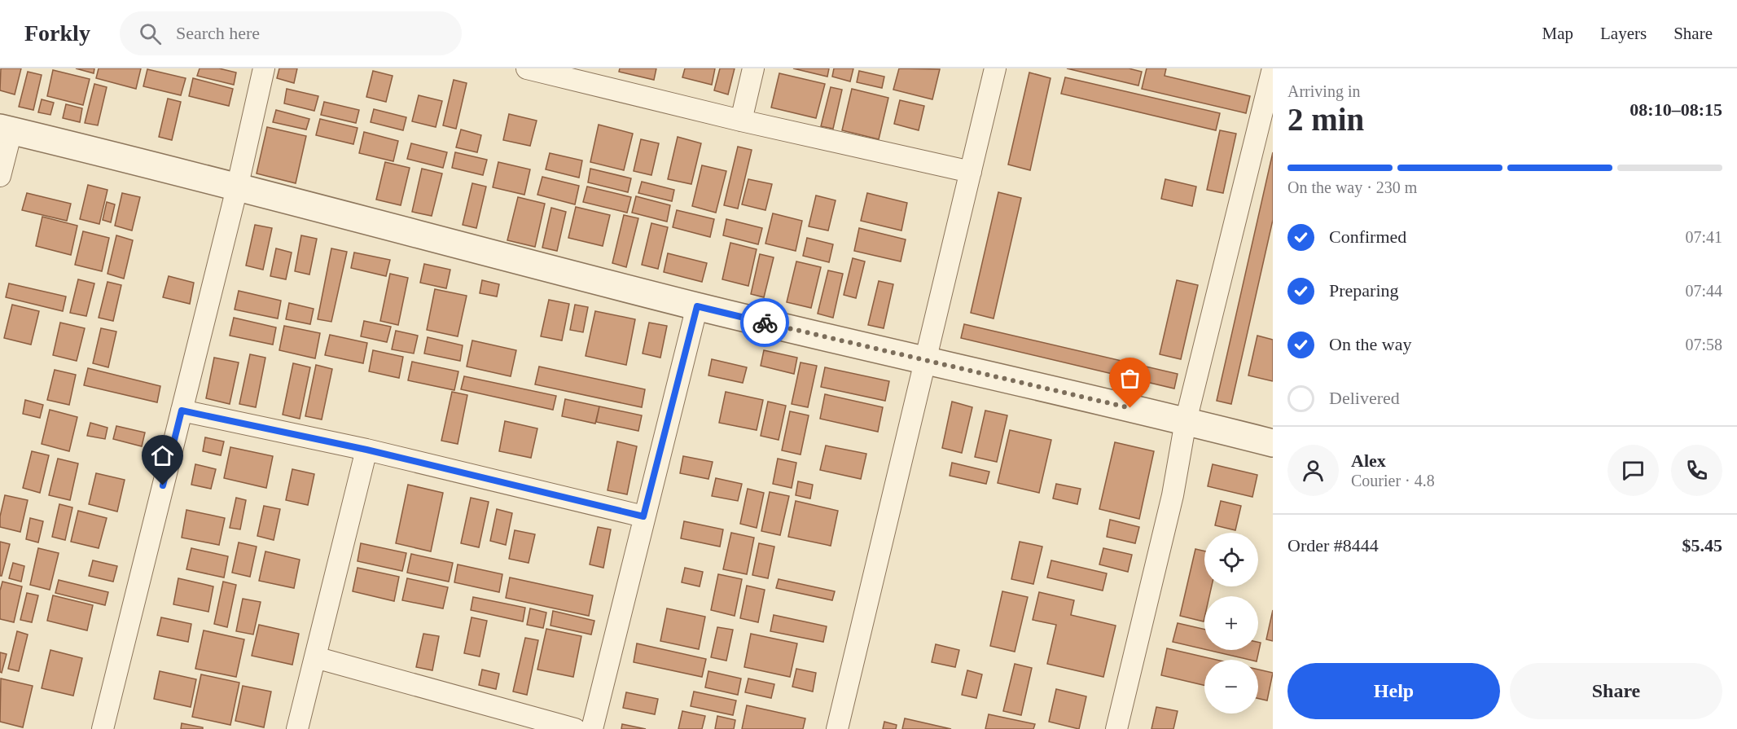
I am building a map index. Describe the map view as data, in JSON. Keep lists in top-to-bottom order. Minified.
{"page":{"header":"Forkly","search":"Search here","nav":["Map","Layers","Share"],"heading":["2 min","Arriving in","08:10–08:15"],"panel":["Alex","Courier · 4.8","Order #8444","$5.45"],"bar":"On the way · 230 m","list":[["Confirmed","07:41"],["Preparing","07:44"],["On the way","07:58"],"Delivered"],"map_buttons":["+","−"],"buttons":["Help","Share"]}}
